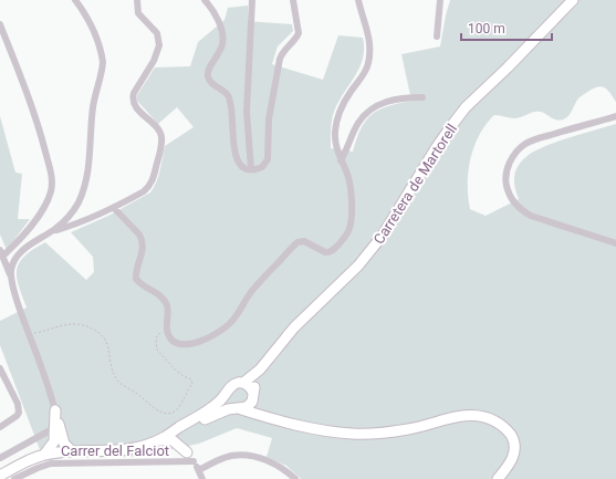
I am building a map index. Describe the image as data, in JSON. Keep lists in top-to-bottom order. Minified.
{"streets":{"main road":["Carretera de Martorell"],"street":["Carrer del Falciot"]},"scale_bar":"100 m"}
